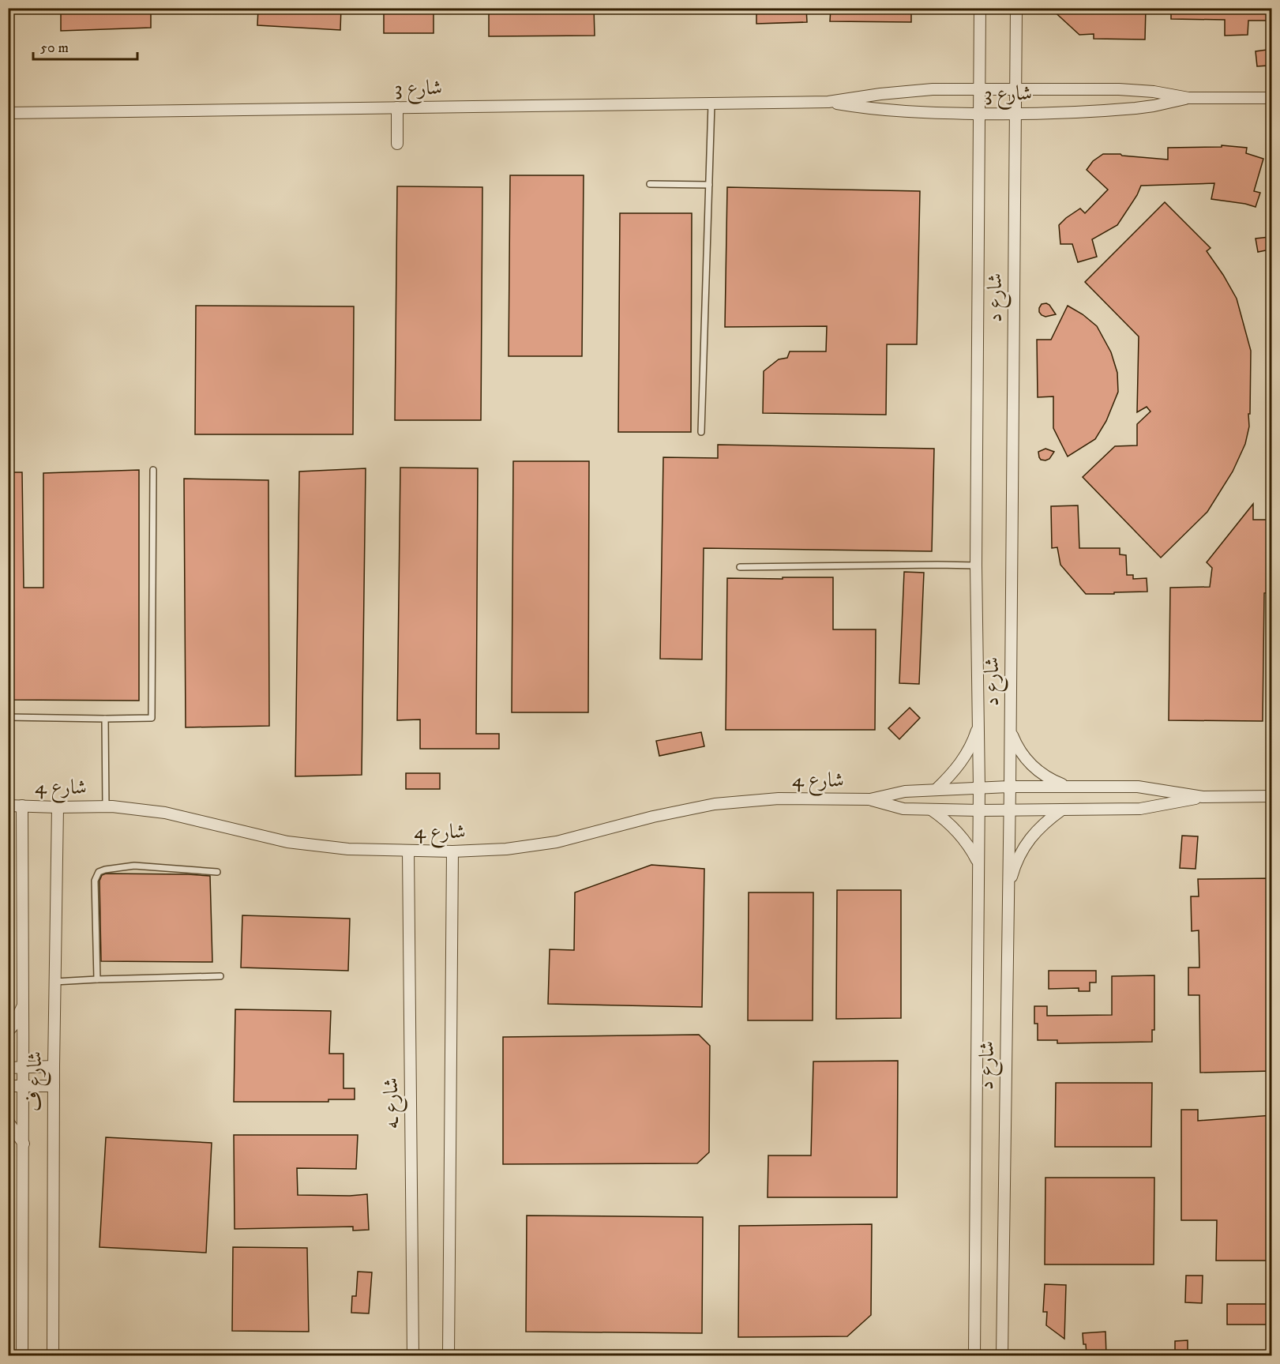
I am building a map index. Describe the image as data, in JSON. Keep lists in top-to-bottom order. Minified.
{"streets":{"street":["شارع 3","شارع د","شارع 4","شارع ف","شارع ـه"]},"crossings":[["شارع 3","شارع د"],["شارع د","شارع 4"],["شارع 4","شارع ف"],["شارع 4","شارع ـه"]],"scale_bar":"50 m"}
